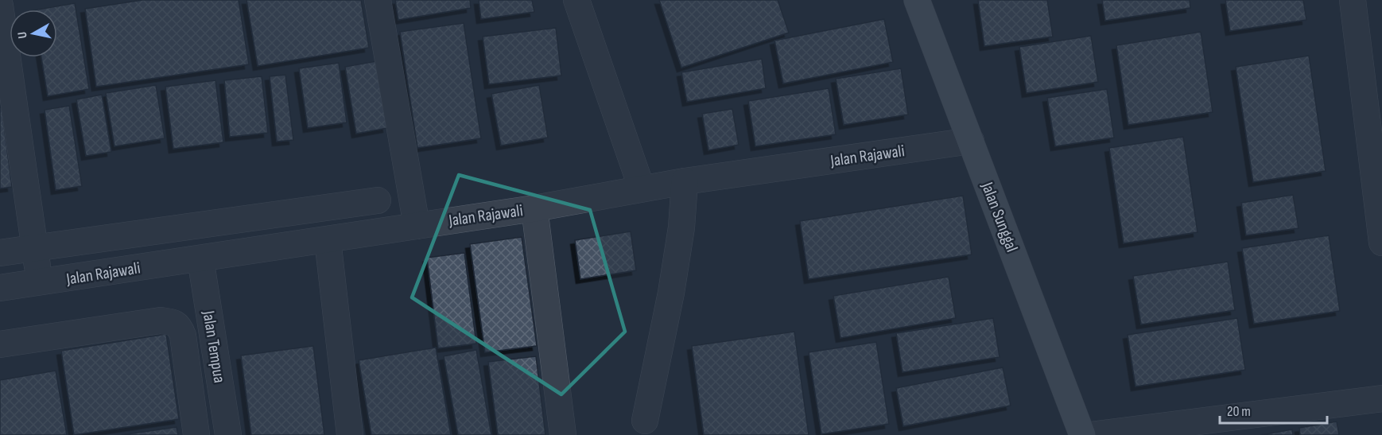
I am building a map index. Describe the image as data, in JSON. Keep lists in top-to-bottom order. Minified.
{"streets":{"main road":["Jalan Sunggal"],"street":["Jalan Rajawali","Jalan Tempua"]},"crossings":[["Jalan Rajawali","Jalan Sunggal"],["Jalan Rajawali","Jalan Tempua"]],"scale_bar":"20 m","north":"left"}
